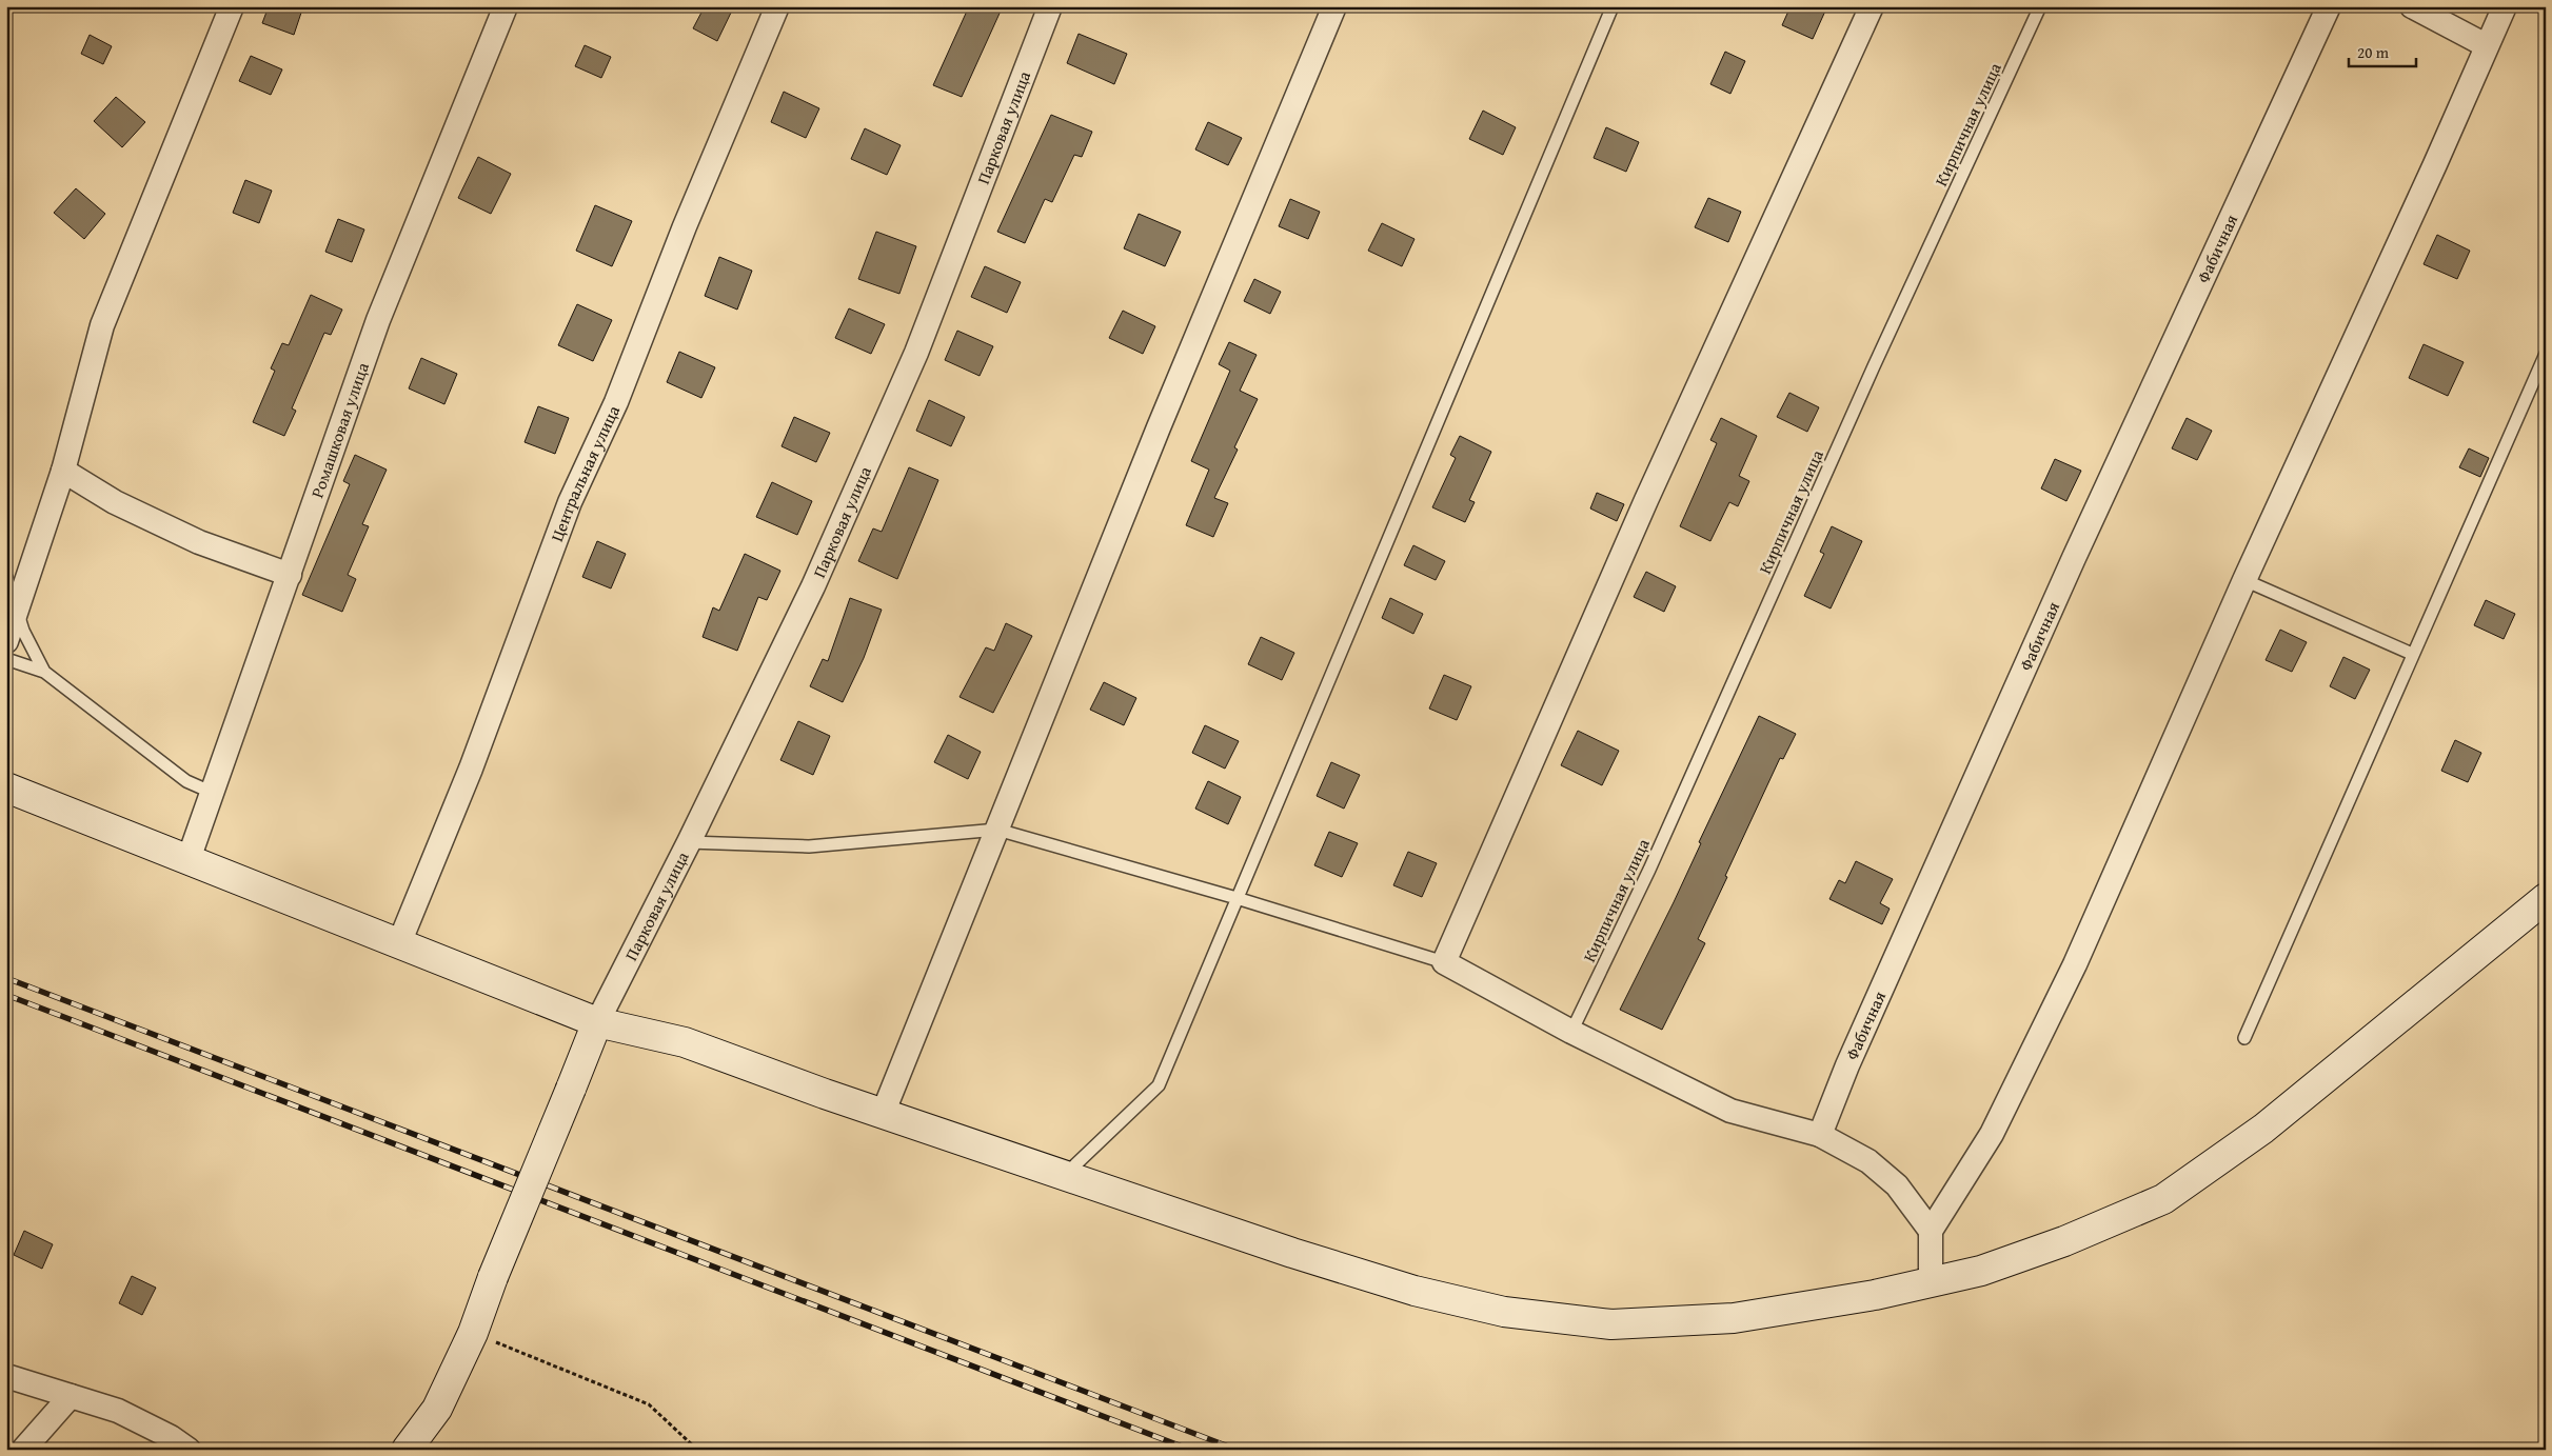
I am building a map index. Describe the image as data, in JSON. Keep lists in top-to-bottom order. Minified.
{"streets":{"street":["Парковая улица","Фабичная","Ромашковая улица","Центральная улица"],"lane":["Кирпичная улица"]},"scale_bar":"20 m"}
